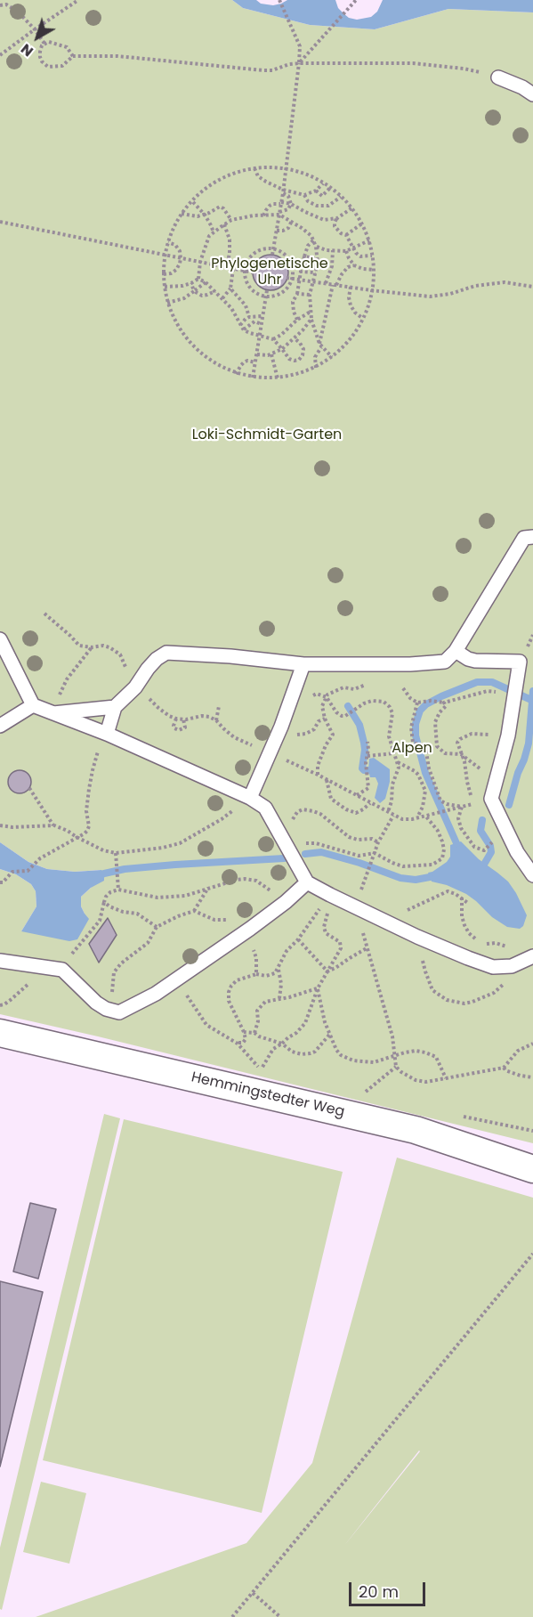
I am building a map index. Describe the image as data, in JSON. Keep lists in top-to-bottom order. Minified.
{"streets":{"street":["Hemmingstedter Weg"]},"parks":["Phylogenetische Uhr","Loki-Schmidt-Garten","Alpen"],"scale_bar":"20 m","north":"bottom left"}
